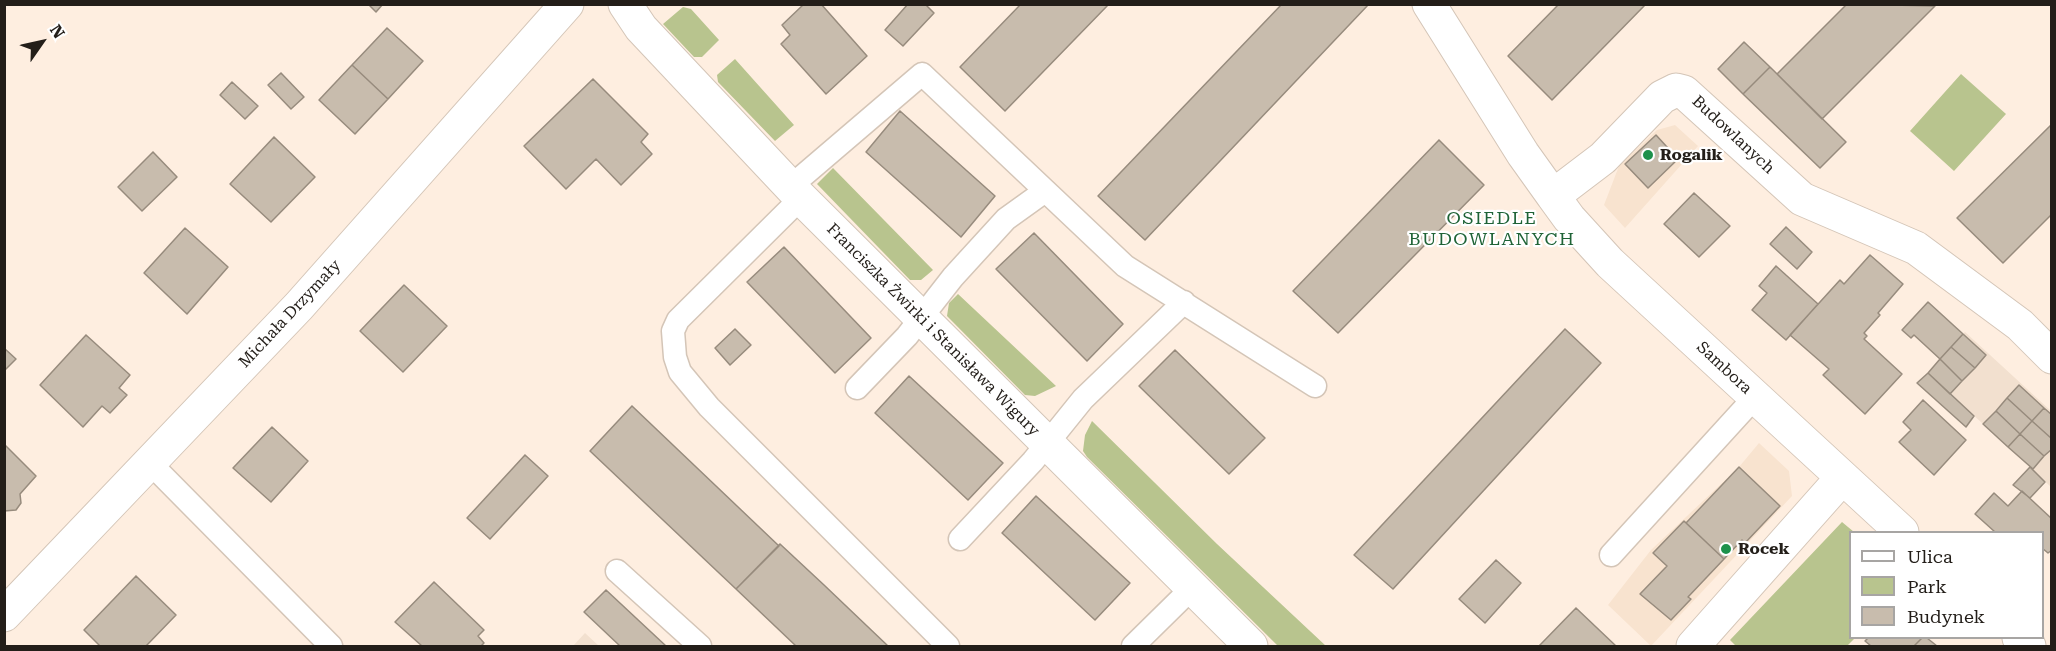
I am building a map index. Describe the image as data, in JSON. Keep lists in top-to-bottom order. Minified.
{"streets":{"street":["Budowlanych","Michała Drzymały","Franciszka Żwirki i Stanisława Wigury","Sambora"]},"crossings":[["Budowlanych","Sambora"]],"districts":["OSIEDLE BUDOWLANYCH"],"places":["Rogalik","Rocek"],"legend":["Ulica","Park","Budynek"],"north":"top right"}
